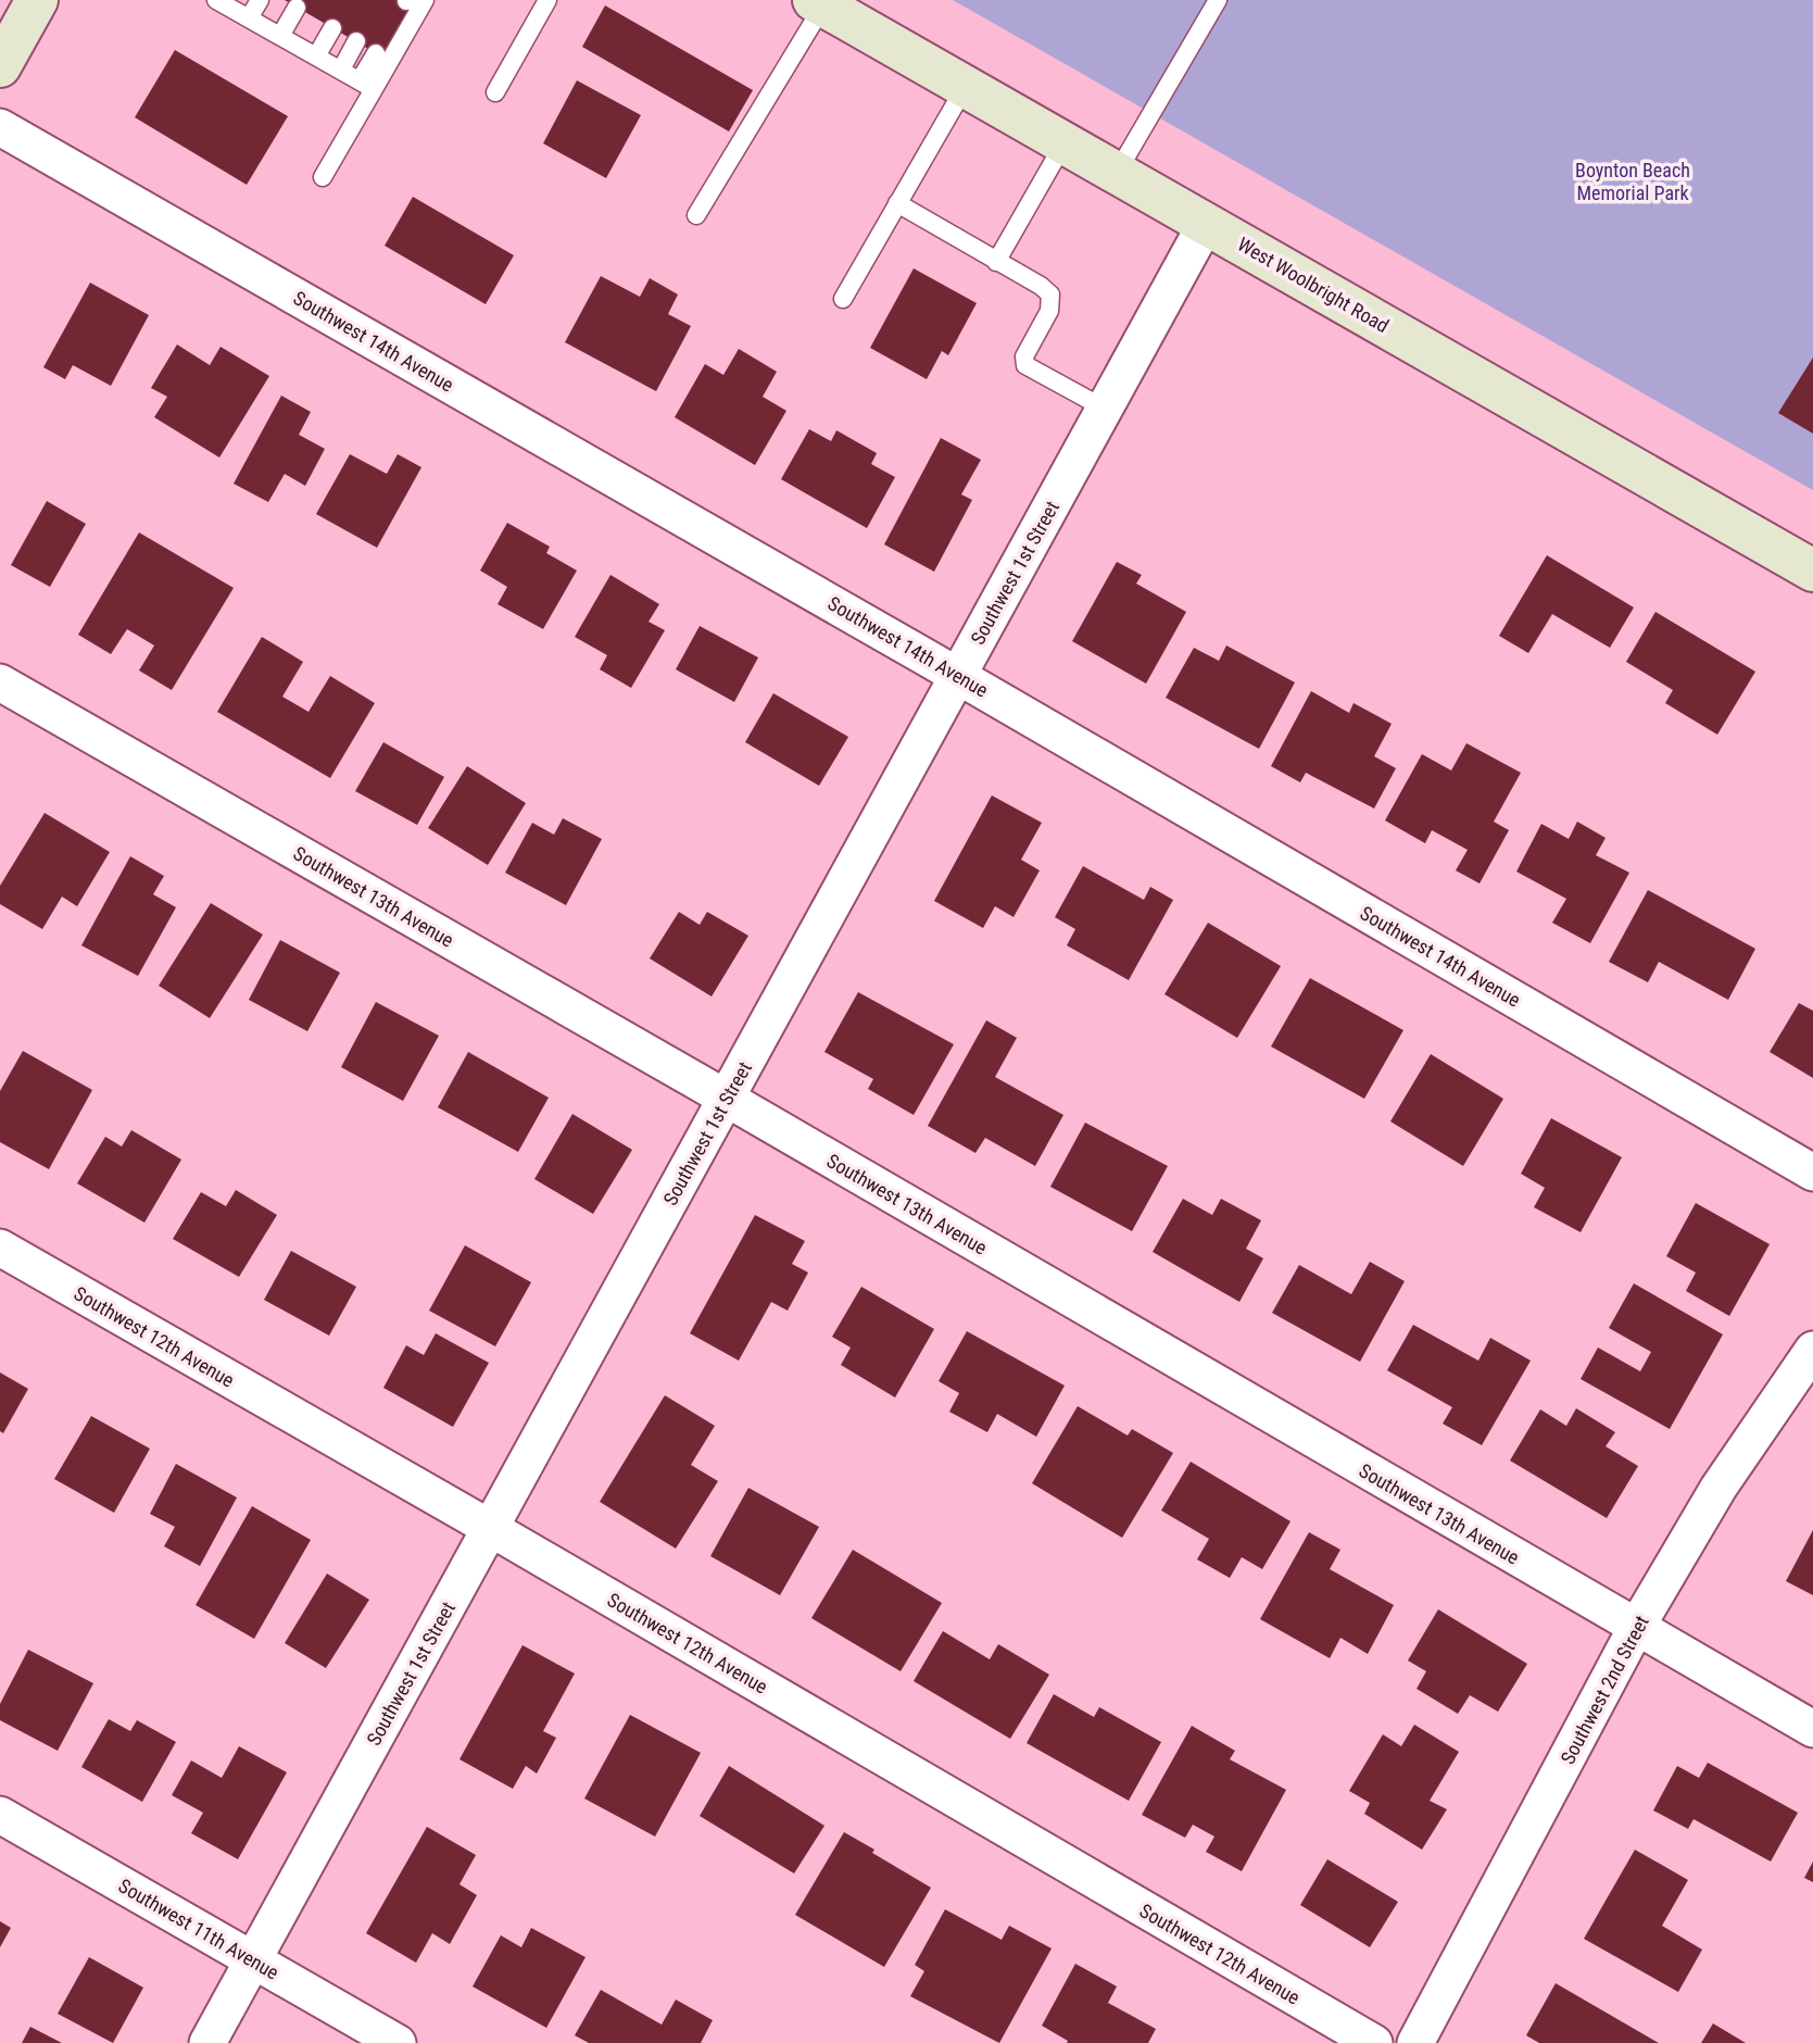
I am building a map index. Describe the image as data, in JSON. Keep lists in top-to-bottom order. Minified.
{"streets":{"main road":["West Woolbright Road"],"street":["Southwest 14th Avenue","Southwest 1st Street","Southwest 13th Avenue","Southwest 12th Avenue","Southwest 2nd Street","Southwest 11th Avenue"]},"crossings":[["West Woolbright Road","Southwest 1st Street"],["Southwest 14th Avenue","Southwest 1st Street"],["Southwest 1st Street","Southwest 13th Avenue"],["Southwest 1st Street","Southwest 12th Avenue"],["Southwest 1st Street","Southwest 11th Avenue"],["Southwest 13th Avenue","Southwest 2nd Street"]],"parks":["Boynton Beach Memorial Park"]}
